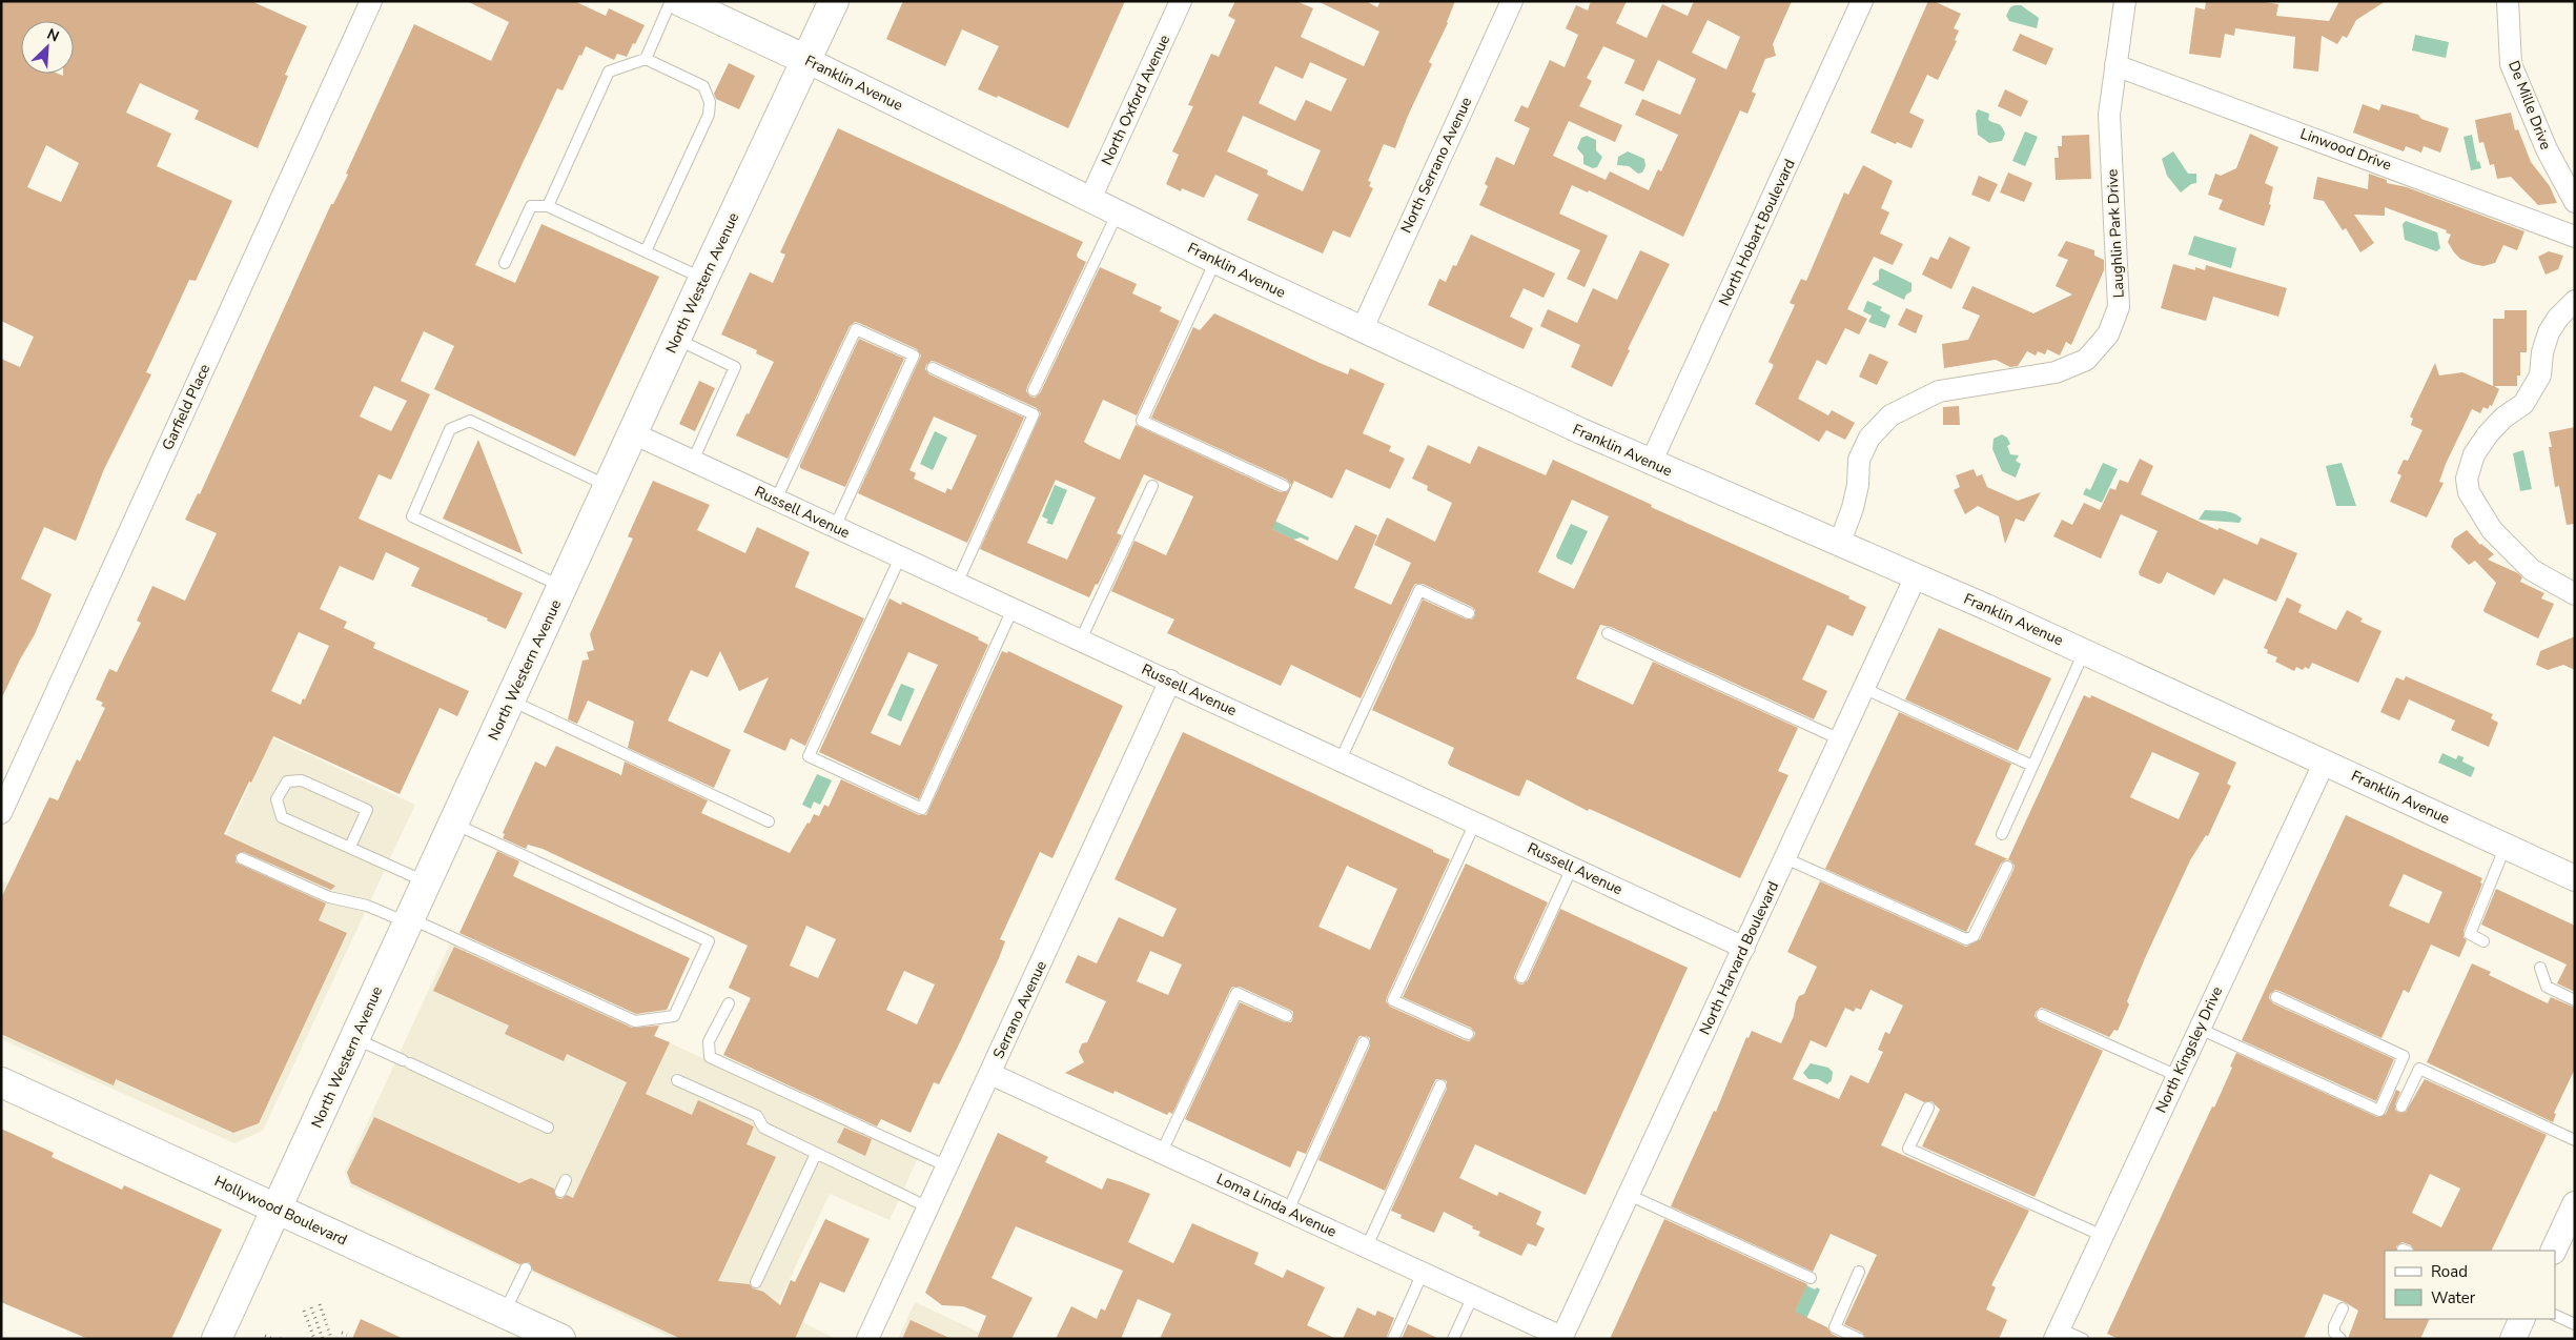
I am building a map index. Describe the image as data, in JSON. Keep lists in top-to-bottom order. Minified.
{"streets":{"main road":["Franklin Avenue","North Western Avenue","Hollywood Boulevard"],"street":["North Oxford Avenue","De Mille Drive","Linwood Drive","North Serrano Avenue","North Hobart Boulevard","Laughlin Park Drive","Garfield Place","Russell Avenue","North Harvard Boulevard","Serrano Avenue","North Kingsley Drive","Loma Linda Avenue"]},"crossings":[["Franklin Avenue","North Oxford Avenue"],["Franklin Avenue","North Serrano Avenue"],["Franklin Avenue","North Hobart Boulevard"],["Franklin Avenue","Laughlin Park Drive"],["Franklin Avenue","North Western Avenue"],["Franklin Avenue","North Harvard Boulevard"],["Franklin Avenue","North Kingsley Drive"],["Linwood Drive","Laughlin Park Drive"],["North Western Avenue","Russell Avenue"],["North Western Avenue","Hollywood Boulevard"],["Russell Avenue","North Harvard Boulevard"],["Russell Avenue","Serrano Avenue"],["North Harvard Boulevard","Loma Linda Avenue"],["Serrano Avenue","Loma Linda Avenue"]],"legend":["Road","Water"],"north":"top right"}
